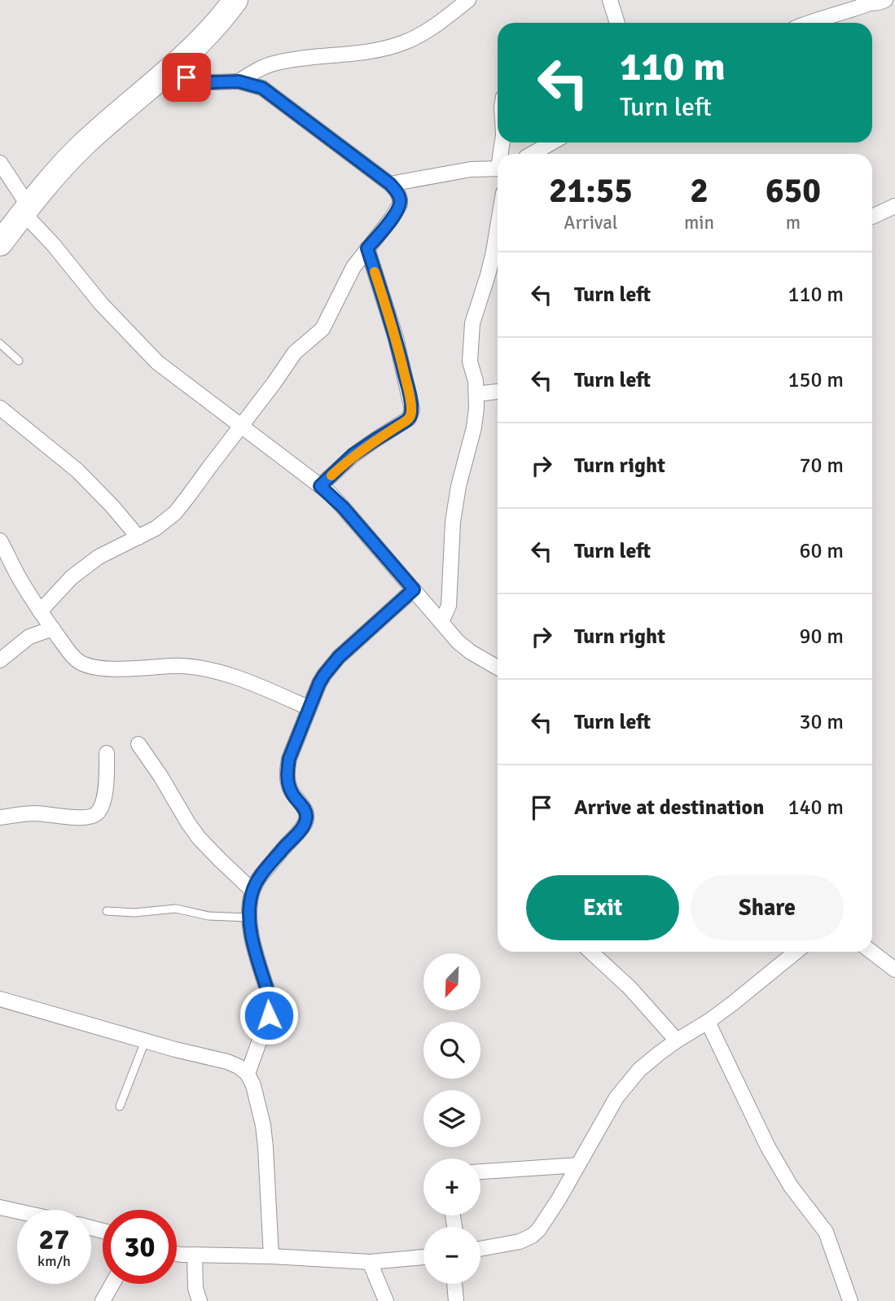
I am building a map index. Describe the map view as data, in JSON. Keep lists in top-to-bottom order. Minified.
{"north":"bottom left","page":{"turn":["110 m","Turn left"],"eta":["21:55","Arrival","2","min","650","m"],"list":[{"name":"Turn left","value":"110 m"},{"name":"Turn left","value":"150 m"},{"name":"Turn right","value":"70 m"},{"name":"Turn left","value":"60 m"},{"name":"Turn right","value":"90 m"},{"name":"Turn left","value":"30 m"},{"name":"Arrive at destination","value":"140 m"}],"buttons":["Exit","Share"],"map_buttons":["+","−"],"speed":"27 km/h","limit":"30"}}
